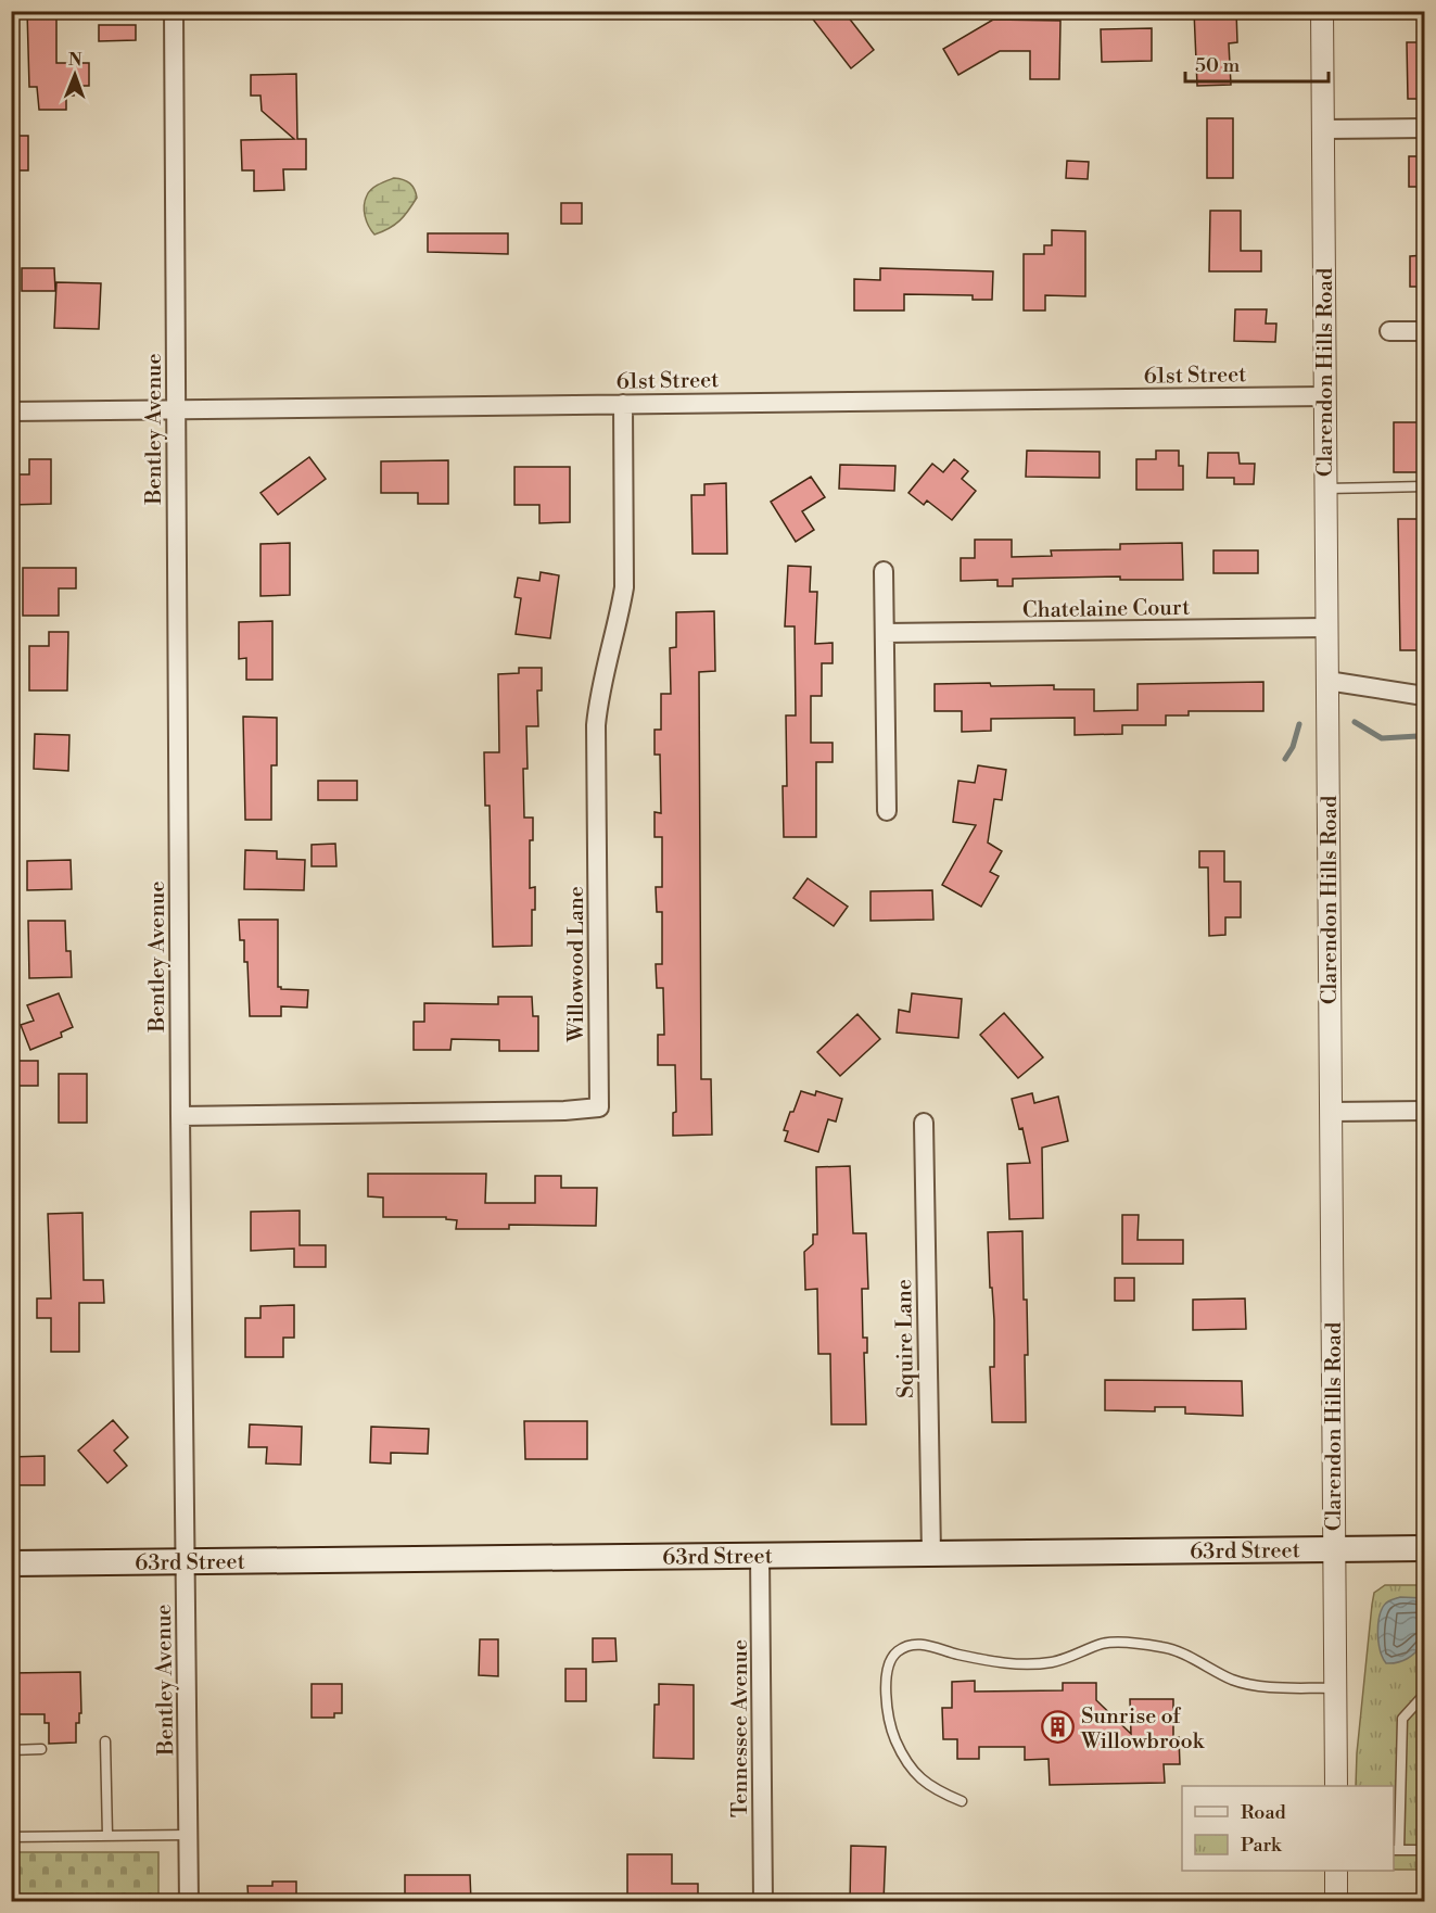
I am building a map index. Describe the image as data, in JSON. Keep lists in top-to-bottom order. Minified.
{"streets":{"main road":["63rd Street"],"street":["Clarendon Hills Road","61st Street","Bentley Avenue","Chatelaine Court","Willowood Lane","Squire Lane","Tennessee Avenue"]},"crossings":[["Clarendon Hills Road","61st Street"],["Clarendon Hills Road","Chatelaine Court"],["Clarendon Hills Road","63rd Street"],["61st Street","Bentley Avenue"],["61st Street","Willowood Lane"],["Bentley Avenue","Willowood Lane"],["Bentley Avenue","63rd Street"],["Squire Lane","63rd Street"],["63rd Street","Tennessee Avenue"]],"places":{"building":["Sunrise of Willowbrook"]},"legend":["Road","Park"],"scale_bar":"50 m","north":"top"}
